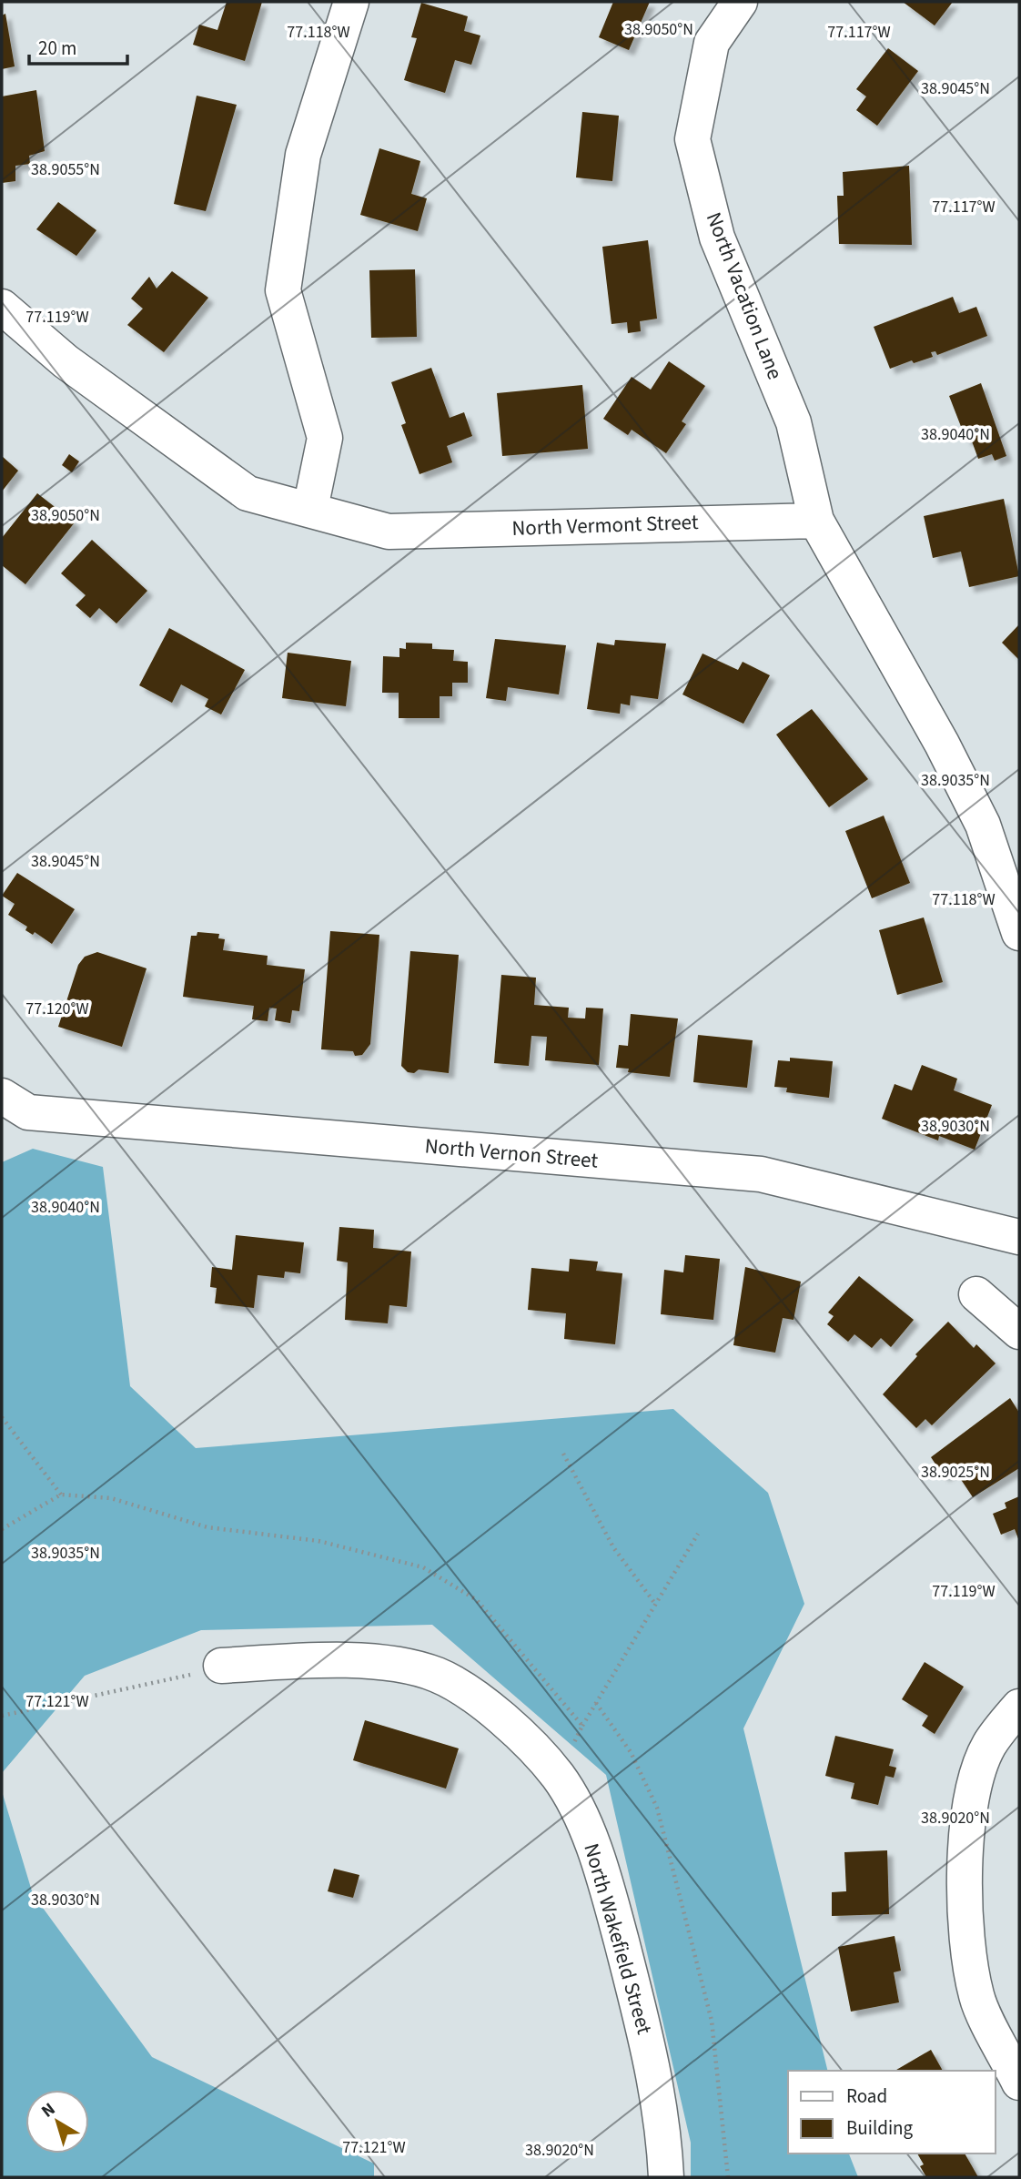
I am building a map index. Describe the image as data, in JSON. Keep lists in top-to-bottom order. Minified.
{"streets":{"street":["North Vacation Lane","North Vermont Street","North Vernon Street","North Wakefield Street"]},"crossings":[["North Vacation Lane","North Vermont Street"]],"legend":["Road","Building"],"scale_bar":"20 m","north":"top left","coordinates":["38.9050°N","77.117°W","77.118°W","38.9045°N","38.9055°N","77.119°W","38.9040°N","38.9035°N","77.120°W","38.9030°N","38.9025°N","77.121°W","38.9020°N"]}
